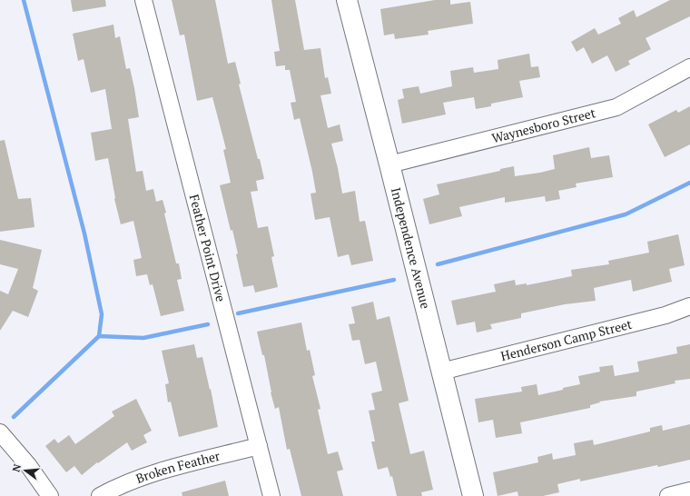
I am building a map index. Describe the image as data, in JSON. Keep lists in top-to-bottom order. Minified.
{"streets":{"street":["Waynesboro Street","Feather Point Drive","Independence Avenue","Henderson Camp Street","Broken Feather"]},"crossings":[["Waynesboro Street","Independence Avenue"],["Feather Point Drive","Broken Feather"],["Independence Avenue","Henderson Camp Street"]],"north":"left"}
